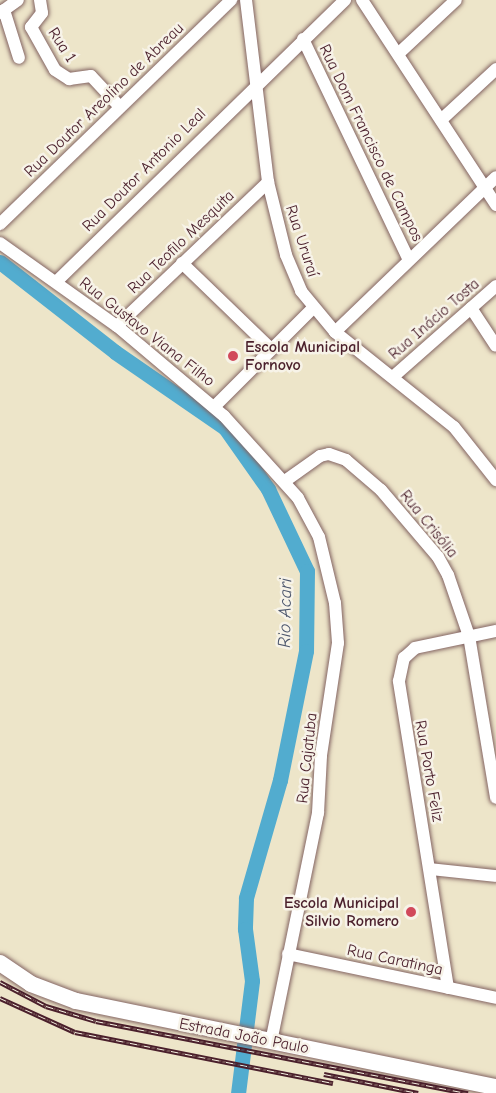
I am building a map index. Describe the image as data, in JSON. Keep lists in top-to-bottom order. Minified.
{"streets":{"main road":["Estrada João Paulo"],"street":["Rua 1","Rua Doutor Areolino de Abreau","Rua Dom Francisco de Campos","Rua Doutor Antonio Leal","Rua Ururaí","Rua Teofilo Mesquita","Rua Inácio Tosta","Rua Gustavo Viana Filho","Rua Crisólia","Rua Cajatuba","Rua Porto Feliz","Rua Caratinga"]},"crossings":[["Rua 1","Rua Doutor Areolino de Abreau"],["Rua Dom Francisco de Campos","Rua Doutor Antonio Leal"],["Rua Doutor Antonio Leal","Rua Ururaí"],["Rua Doutor Antonio Leal","Rua Gustavo Viana Filho"],["Rua Ururaí","Rua Teofilo Mesquita"],["Rua Ururaí","Rua Inácio Tosta"],["Rua Teofilo Mesquita","Rua Gustavo Viana Filho"],["Rua Gustavo Viana Filho","Rua Cajatuba"],["Rua Crisólia","Rua Cajatuba"],["Rua Crisólia","Rua Porto Feliz"],["Rua Cajatuba","Rua Caratinga"],["Rua Cajatuba","Estrada João Paulo"],["Rua Porto Feliz","Rua Caratinga"]],"water":["Rio Acari"],"places":["Escola Municipal Fornovo","Escola Municipal Silvio Romero"]}
